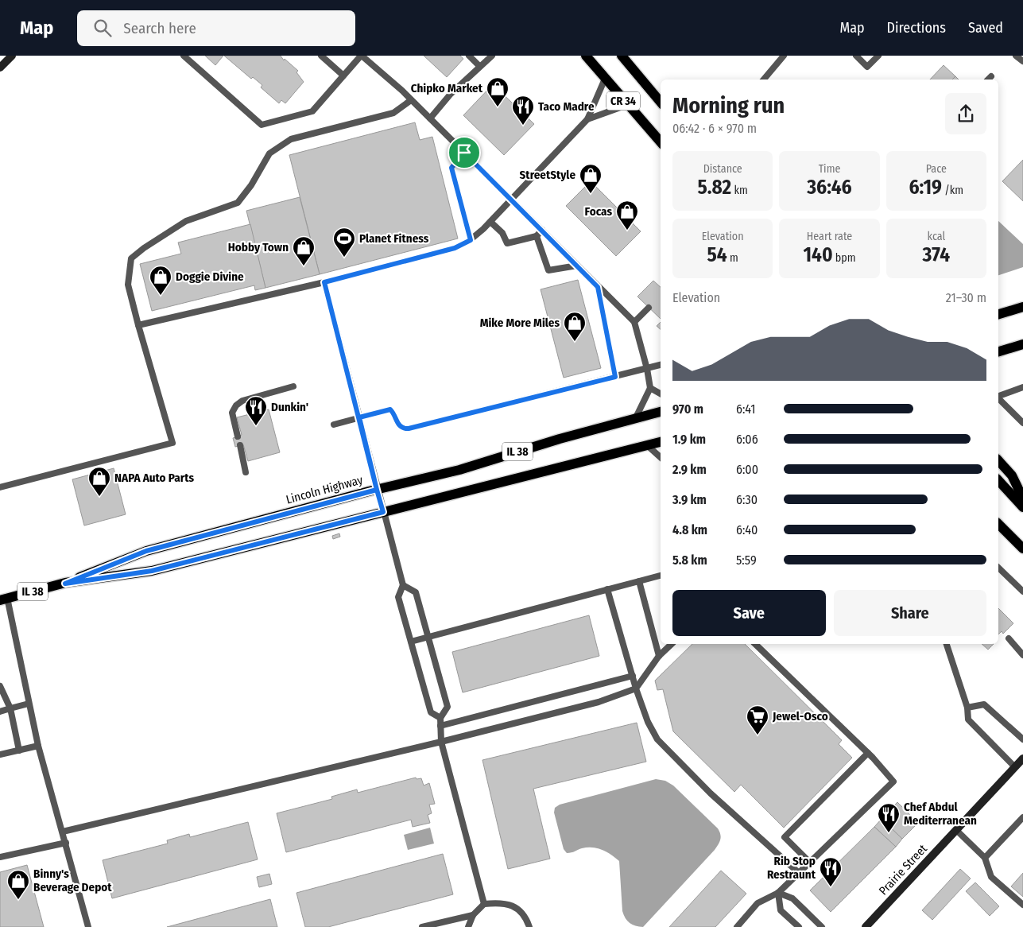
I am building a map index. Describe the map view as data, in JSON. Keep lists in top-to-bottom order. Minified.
{"streets":{"main road":["CR 34","IL 38","Lincoln Highway"],"street":["Prairie Street"]},"places":{"shop":["Chipko Market","StreetStyle","Focas","Hobby Town","Doggie Divine","Mike More Miles","NAPA Auto Parts","Binny's Beverage Depot"],"restaurant":["Taco Madre","Dunkin'","Chef Abdul Mediterranean","Rib Stop Restraunt"],"sports":["Planet Fitness"],"supermarket":["Jewel-Osco"]},"page":{"header":"Map","search":"Search here","nav":["Map","Directions","Saved"],"heading":["Morning run","06:42 · 6 × 970 m"],"stats":[["Distance","5.82 km"],["Time","36:46"],["Pace","6:19 /km"],["Elevation","54 m"],["Heart rate","140 bpm"],["kcal","374"]],"chart":["Elevation","21–30 m"],"list":[{"name":"970 m","note":"6:41"},{"name":"1.9 km","note":"6:06"},{"name":"2.9 km","note":"6:00"},{"name":"3.9 km","note":"6:30"},{"name":"4.8 km","note":"6:40"},{"name":"5.8 km","note":"5:59"}],"buttons":["Save","Share"]}}
